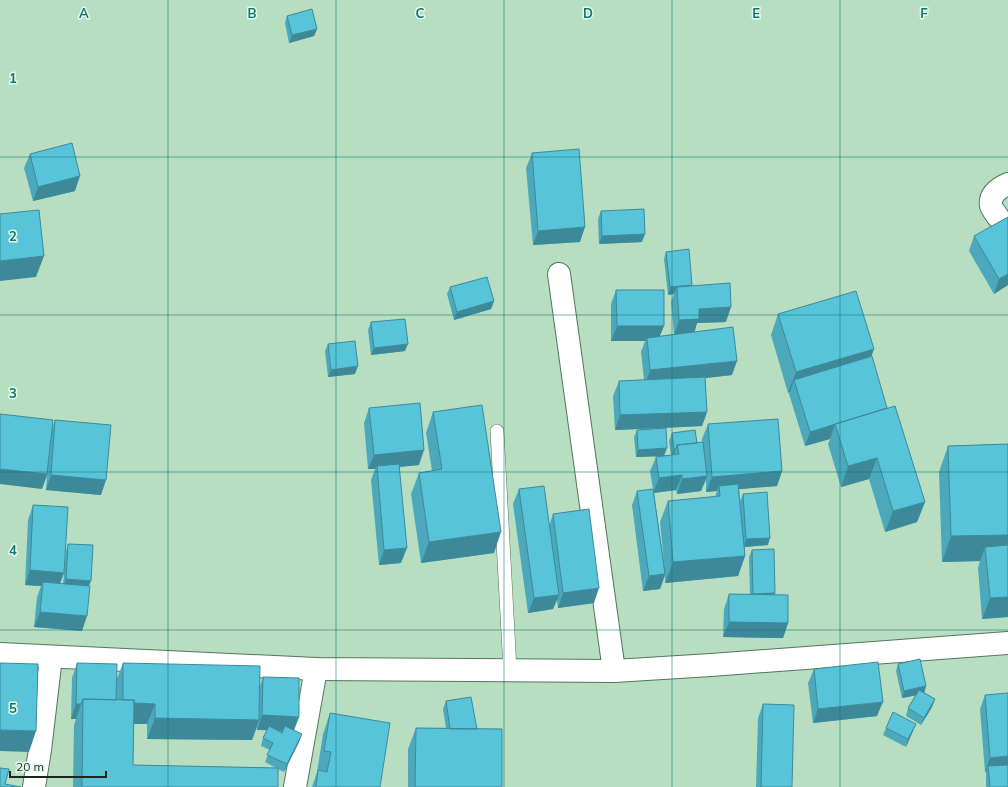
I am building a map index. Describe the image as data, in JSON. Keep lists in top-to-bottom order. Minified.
{"scale_bar":"20 m","grid":{"columns":["A","B","C","D","E","F"],"rows":["1","2","3","4","5"]}}
